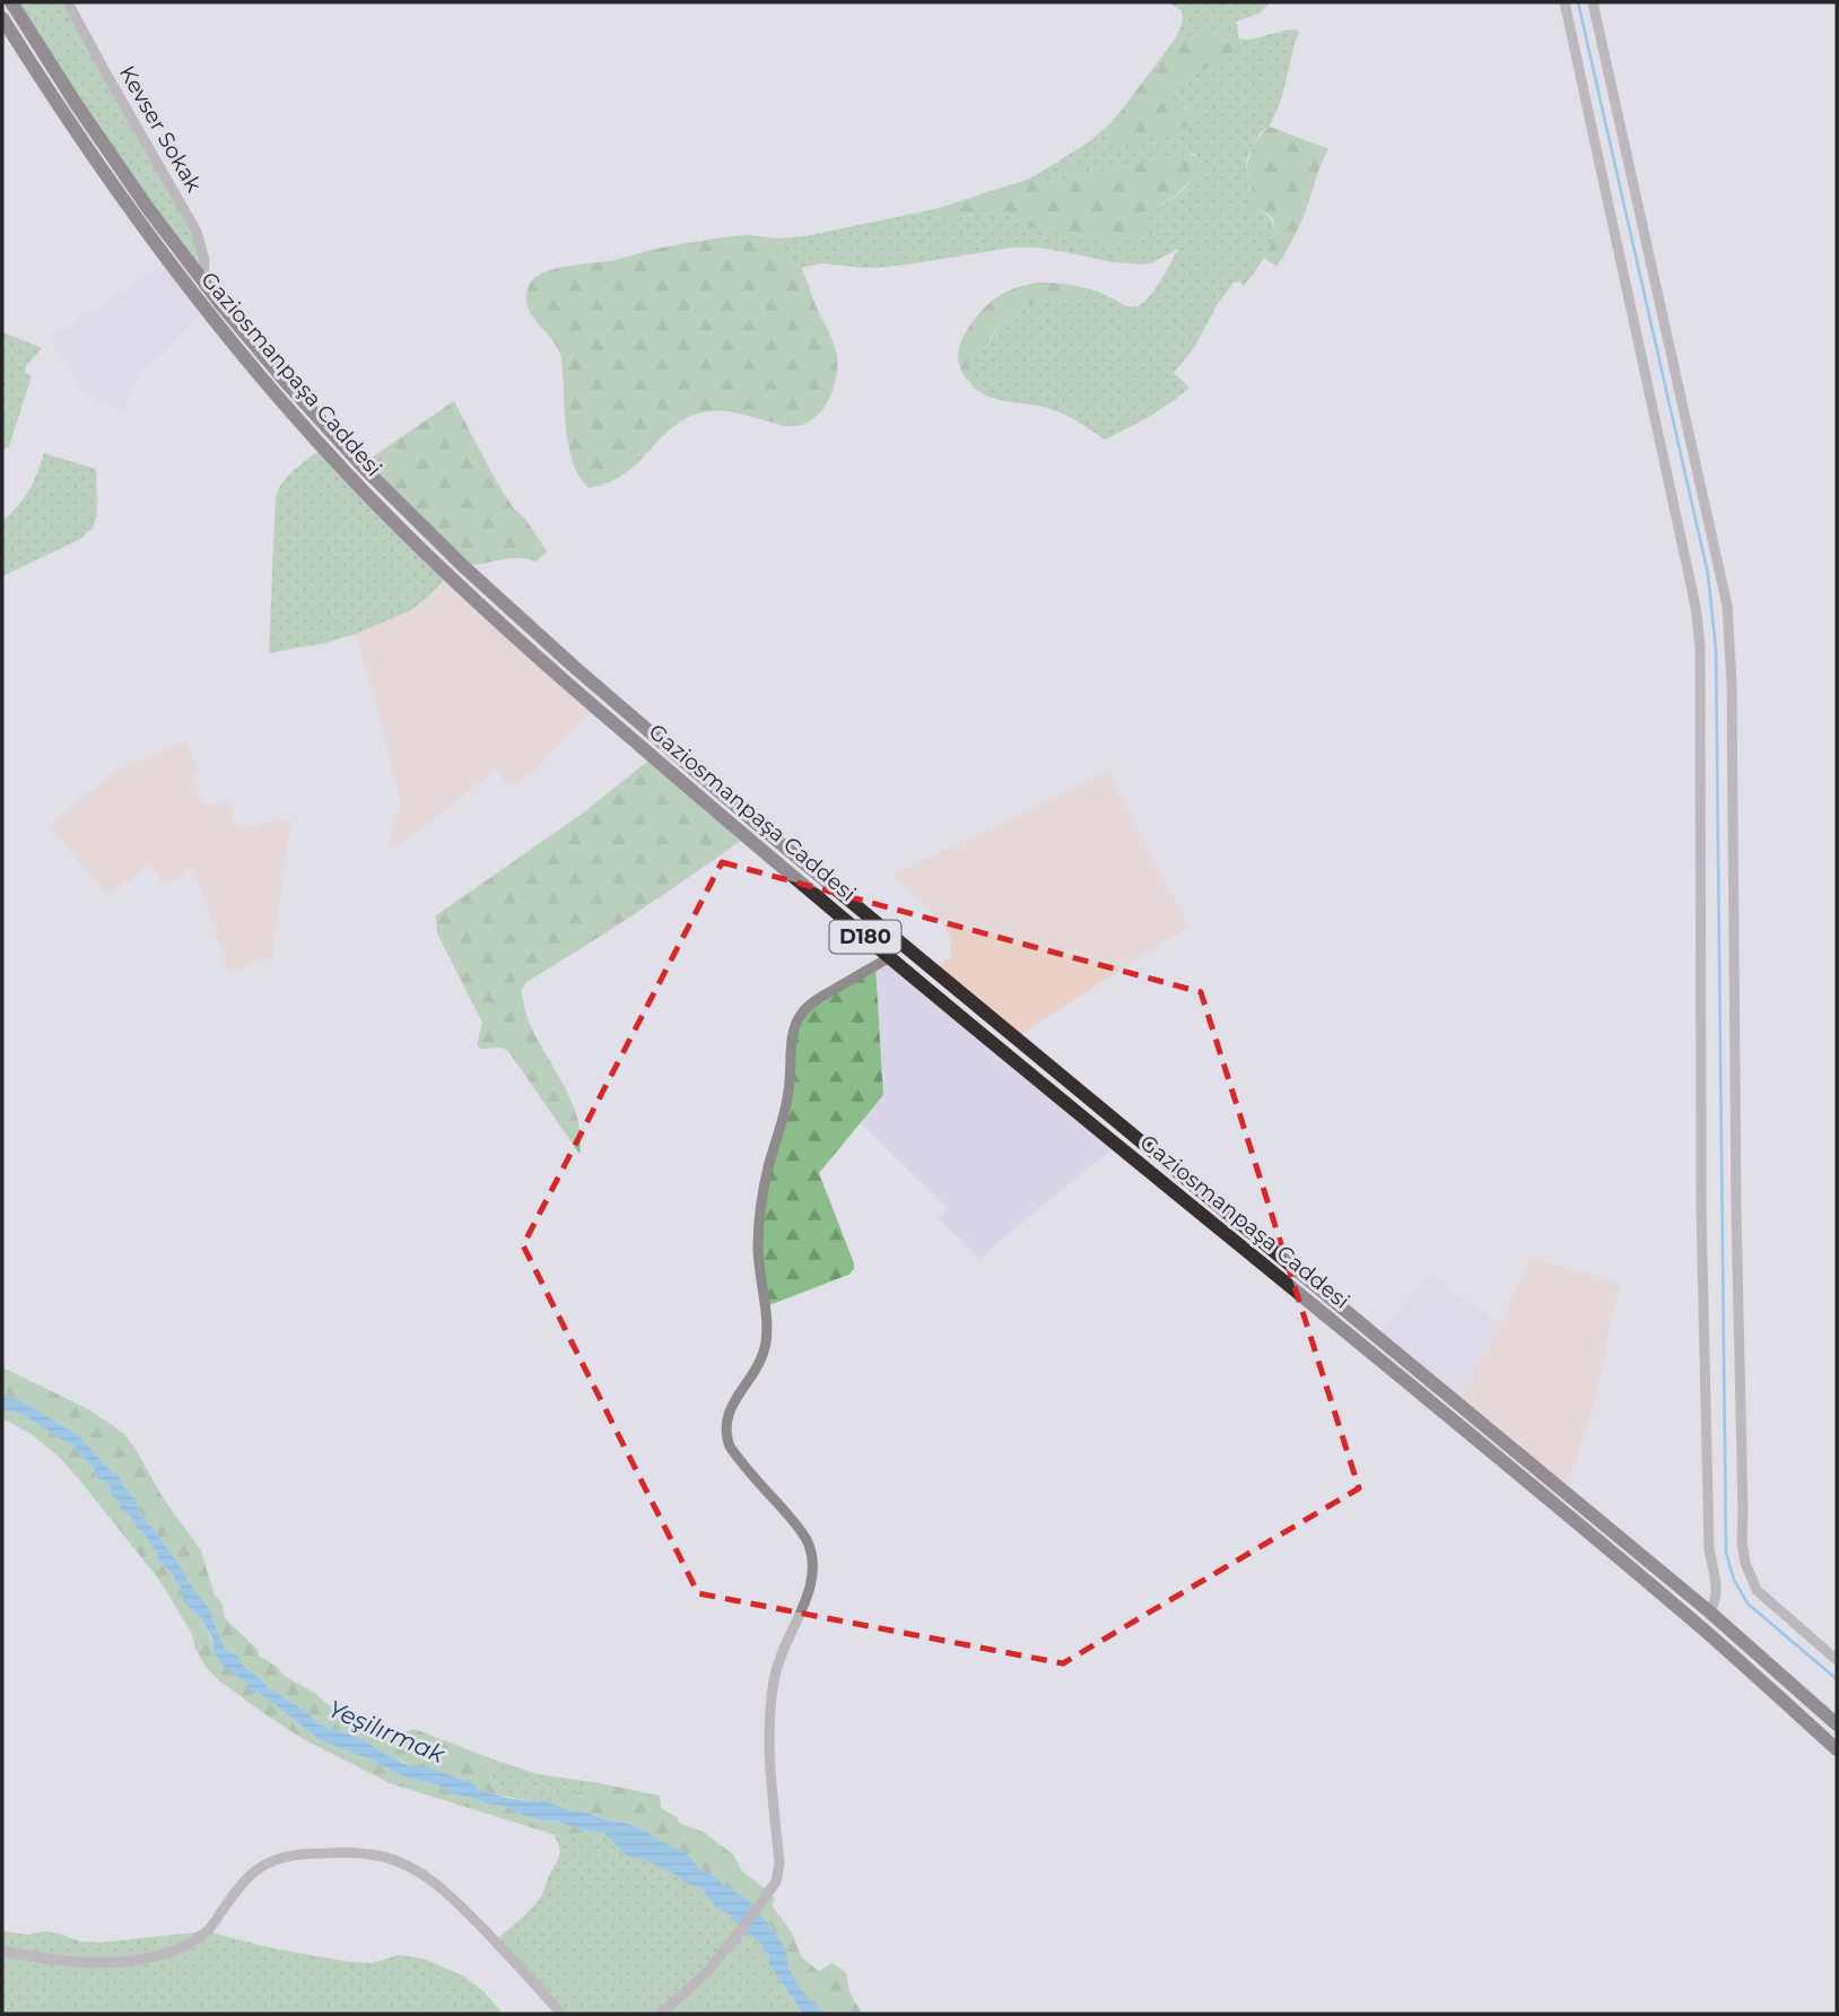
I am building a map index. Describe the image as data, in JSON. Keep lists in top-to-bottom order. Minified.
{"streets":{"highway":["Gaziosmanpaşa Caddesi","D180"],"street":["Kevser Sokak"]},"crossings":[["Kevser Sokak","Gaziosmanpaşa Caddesi"]],"water":["Yeşilırmak"]}
